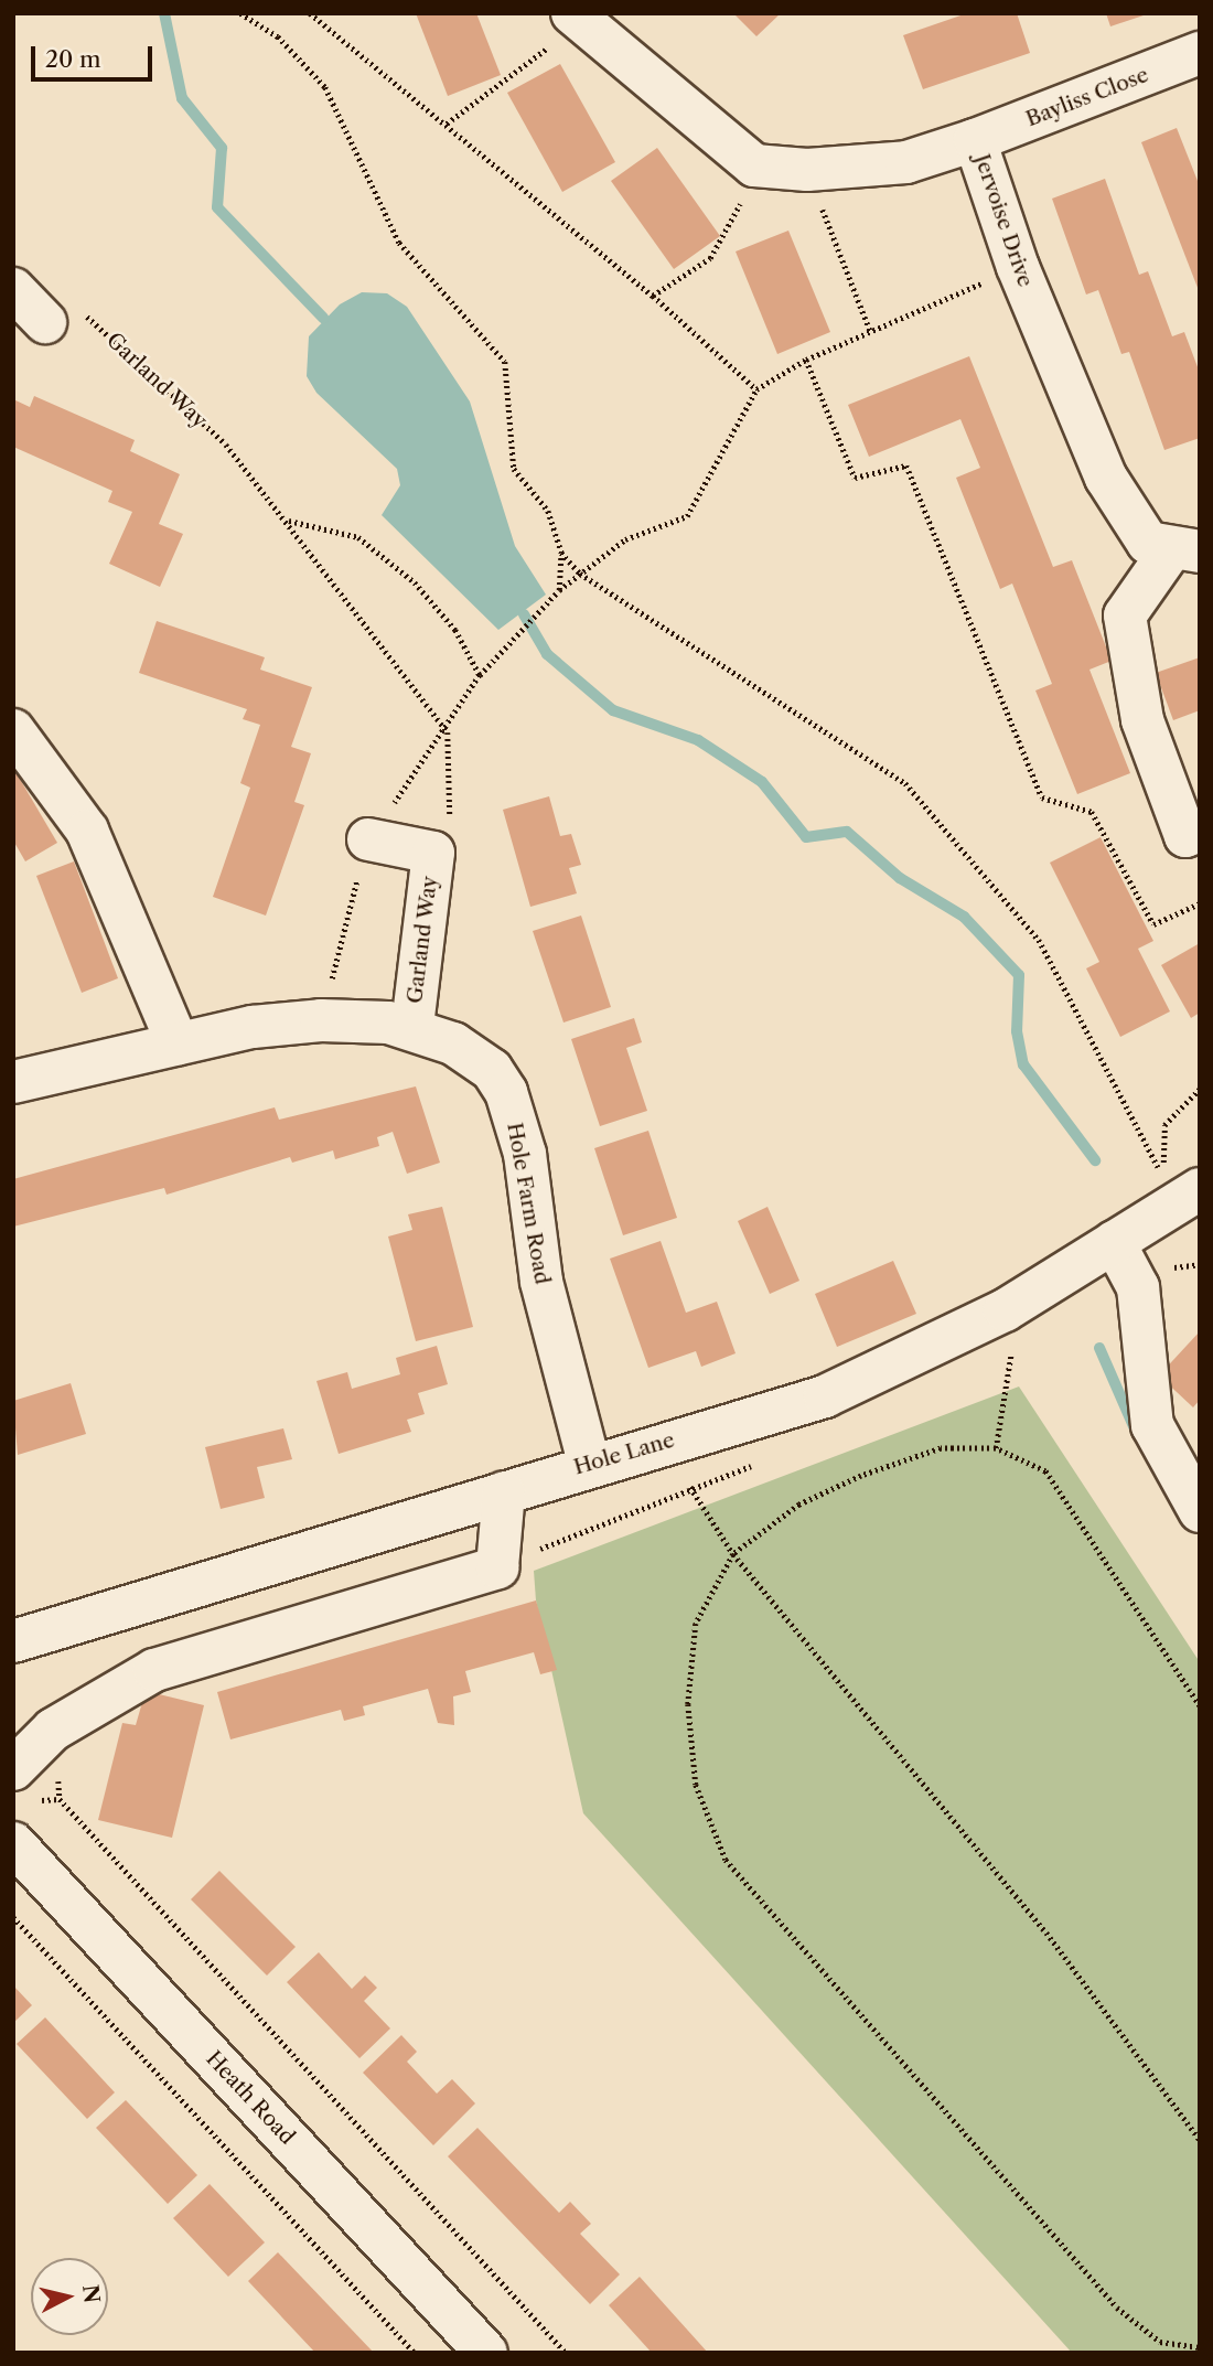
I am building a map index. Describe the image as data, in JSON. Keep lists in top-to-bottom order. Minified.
{"streets":{"street":["Bayliss Close","Jervoise Drive","Garland Way","Hole Farm Road","Hole Lane","Heath Road"]},"crossings":[["Bayliss Close","Jervoise Drive"],["Garland Way","Hole Farm Road"],["Hole Farm Road","Hole Lane"]],"scale_bar":"20 m","north":"right"}
